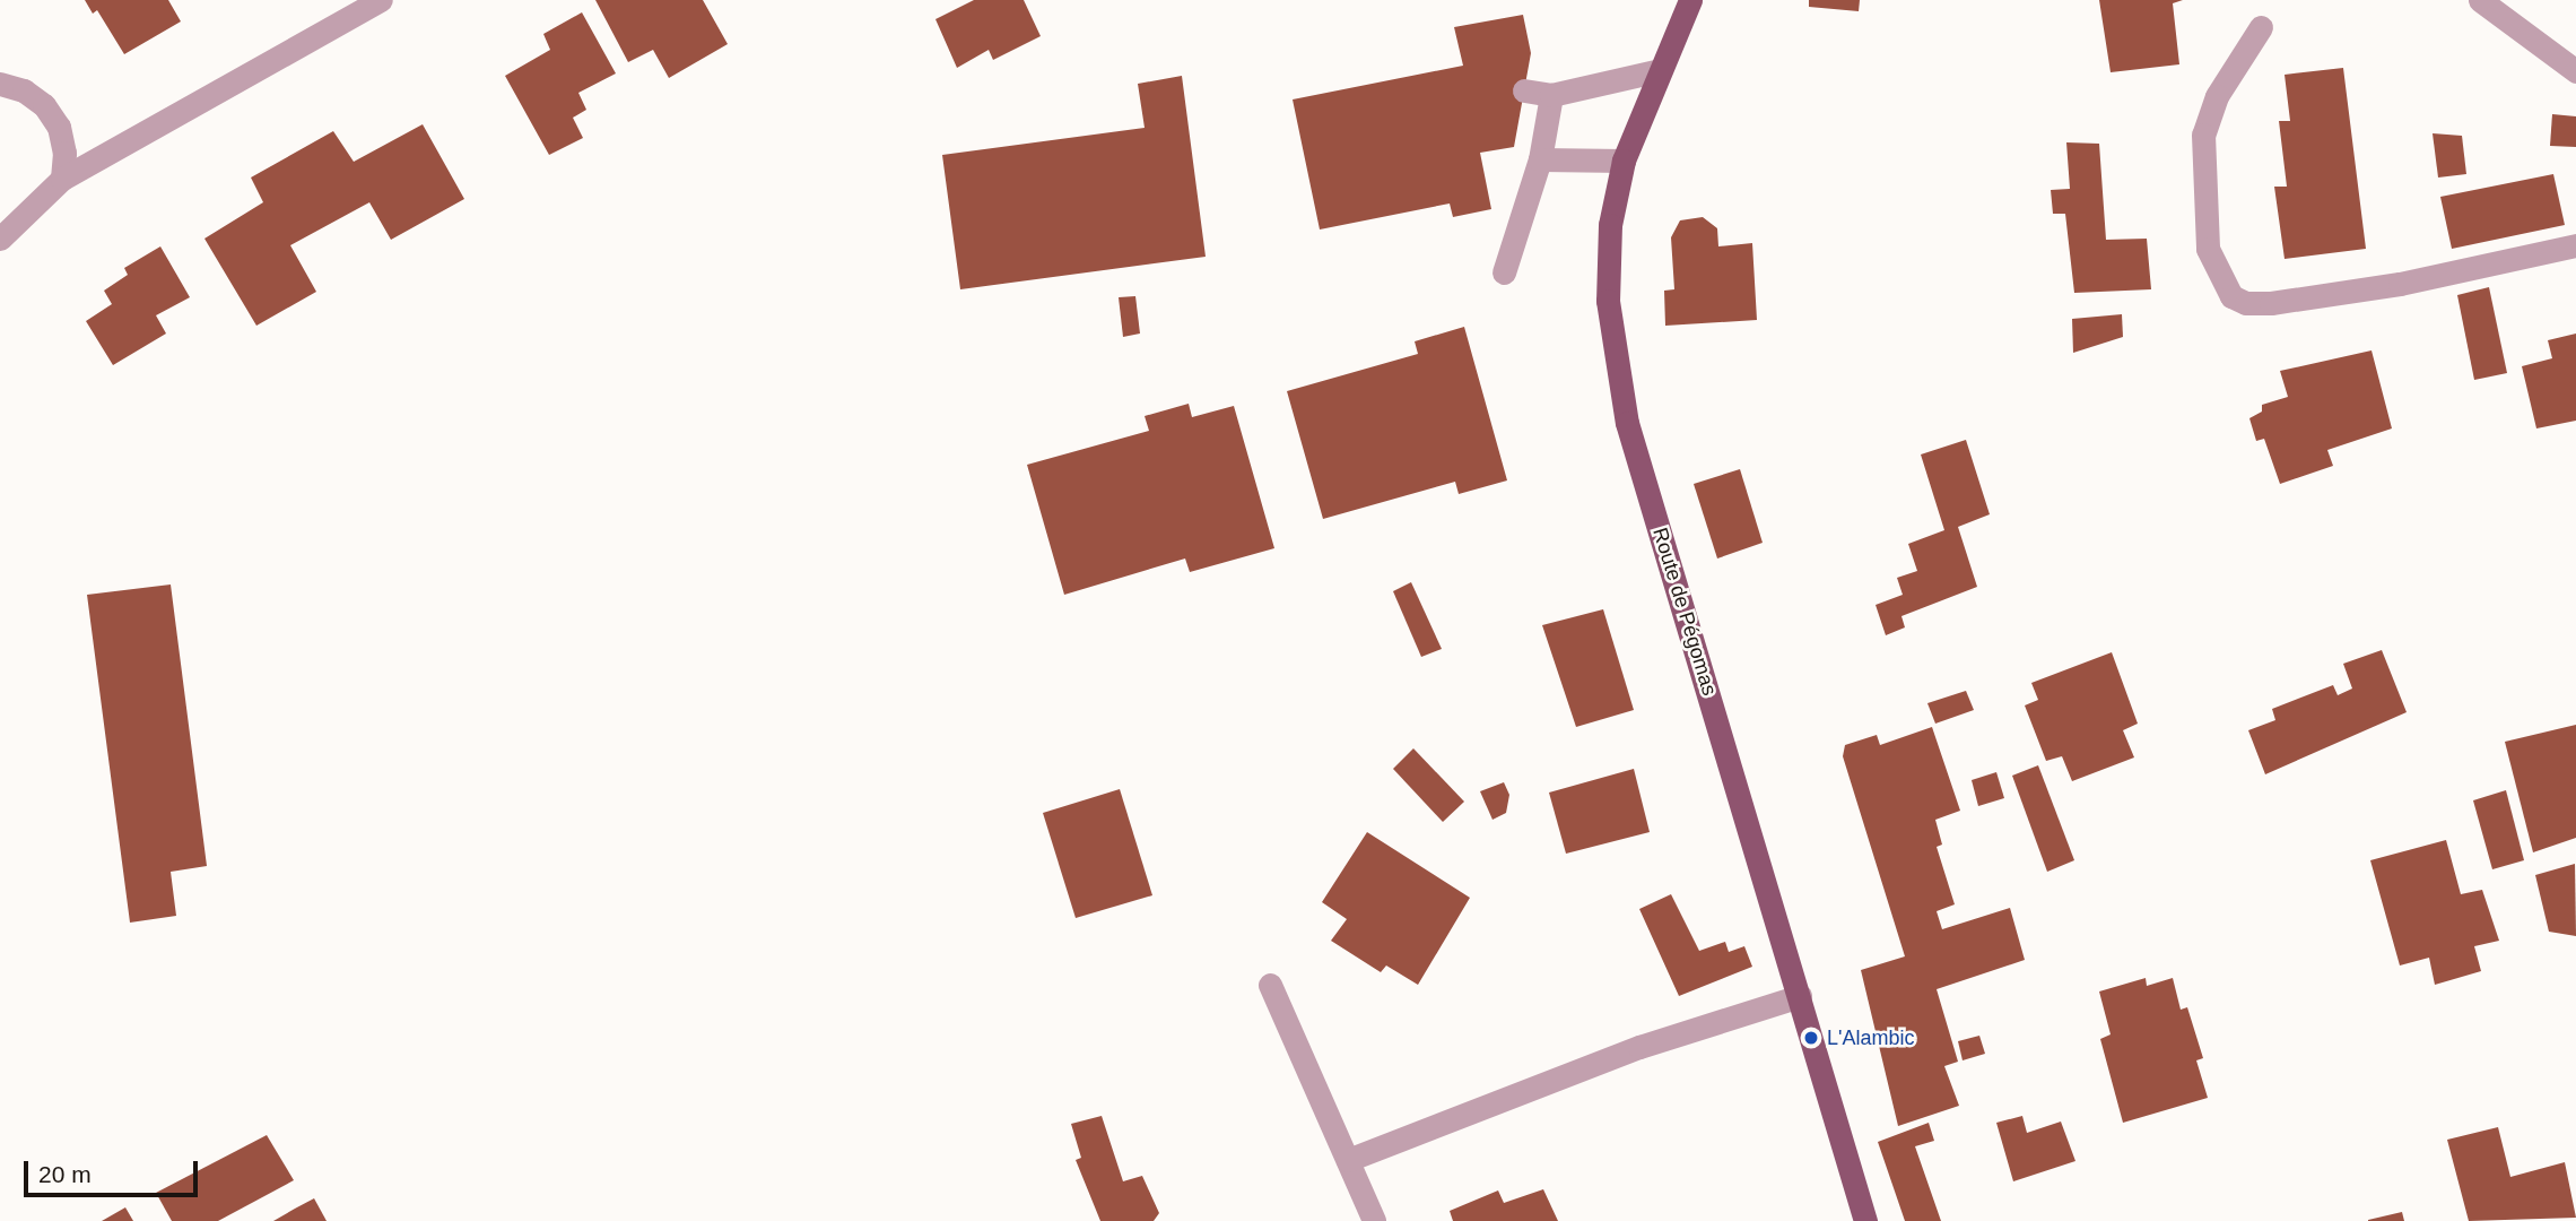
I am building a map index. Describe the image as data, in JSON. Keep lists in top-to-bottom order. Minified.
{"streets":{"main road":["Route de Pégomas"]},"places":["L'Alambic"],"scale_bar":"20 m"}
